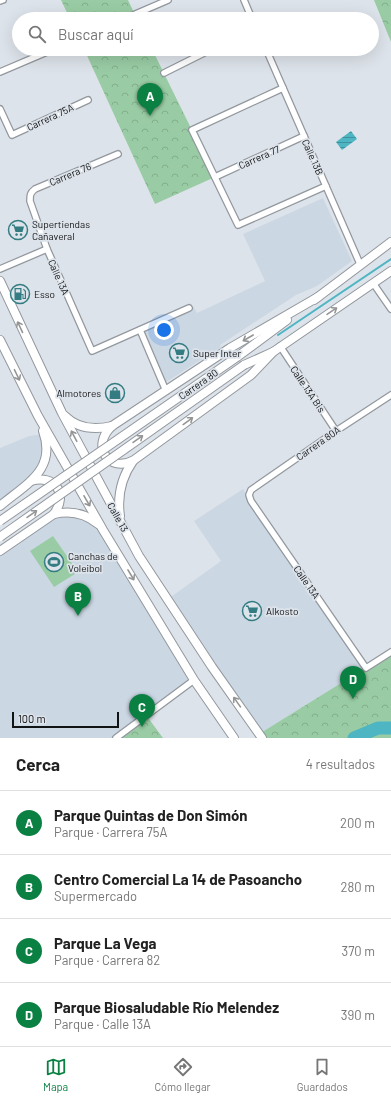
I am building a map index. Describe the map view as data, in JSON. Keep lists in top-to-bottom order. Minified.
{"streets":{"main road":["Carrera 80","Calle 13"],"street":["Carrera 75A","Carrera 77","Calle 13B","Carrera 76","Calle 13A","Calle 13A Bis","Carrera 80A"]},"crossings":[["Carrera 77","Calle 13B"],["Calle 13B","Carrera 80"],["Carrera 76","Calle 13A"],["Calle 13A","Carrera 80A"],["Carrera 80","Calle 13A Bis"],["Calle 13A Bis","Carrera 80A"]],"places":{"supermarket":["Supertiendas Cañaveral","Super Inter","Alkosto"],"fuel station":["Esso"],"shop":["Almotores"],"sports":["Canchas de Voleibol"]},"scale_bar":"100 m","page":{"search":"Buscar aquí","pins":["A","B","D","C"],"scale":"100 m","heading":["Cerca","4 resultados"],"list":[{"mark":"A","name":"Parque Quintas de Don Simón","note":"Parque · Carrera 75A","value":"200 m"},{"mark":"B","name":"Centro Comercial La 14 de Pasoancho","note":"Supermercado","value":"280 m"},{"mark":"C","name":"Parque La Vega","note":"Parque · Carrera 82","value":"370 m"},{"mark":"D","name":"Parque Biosaludable Río Melendez","note":"Parque · Calle 13A","value":"390 m"}],"nav":["Mapa","Cómo llegar","Guardados"]}}
